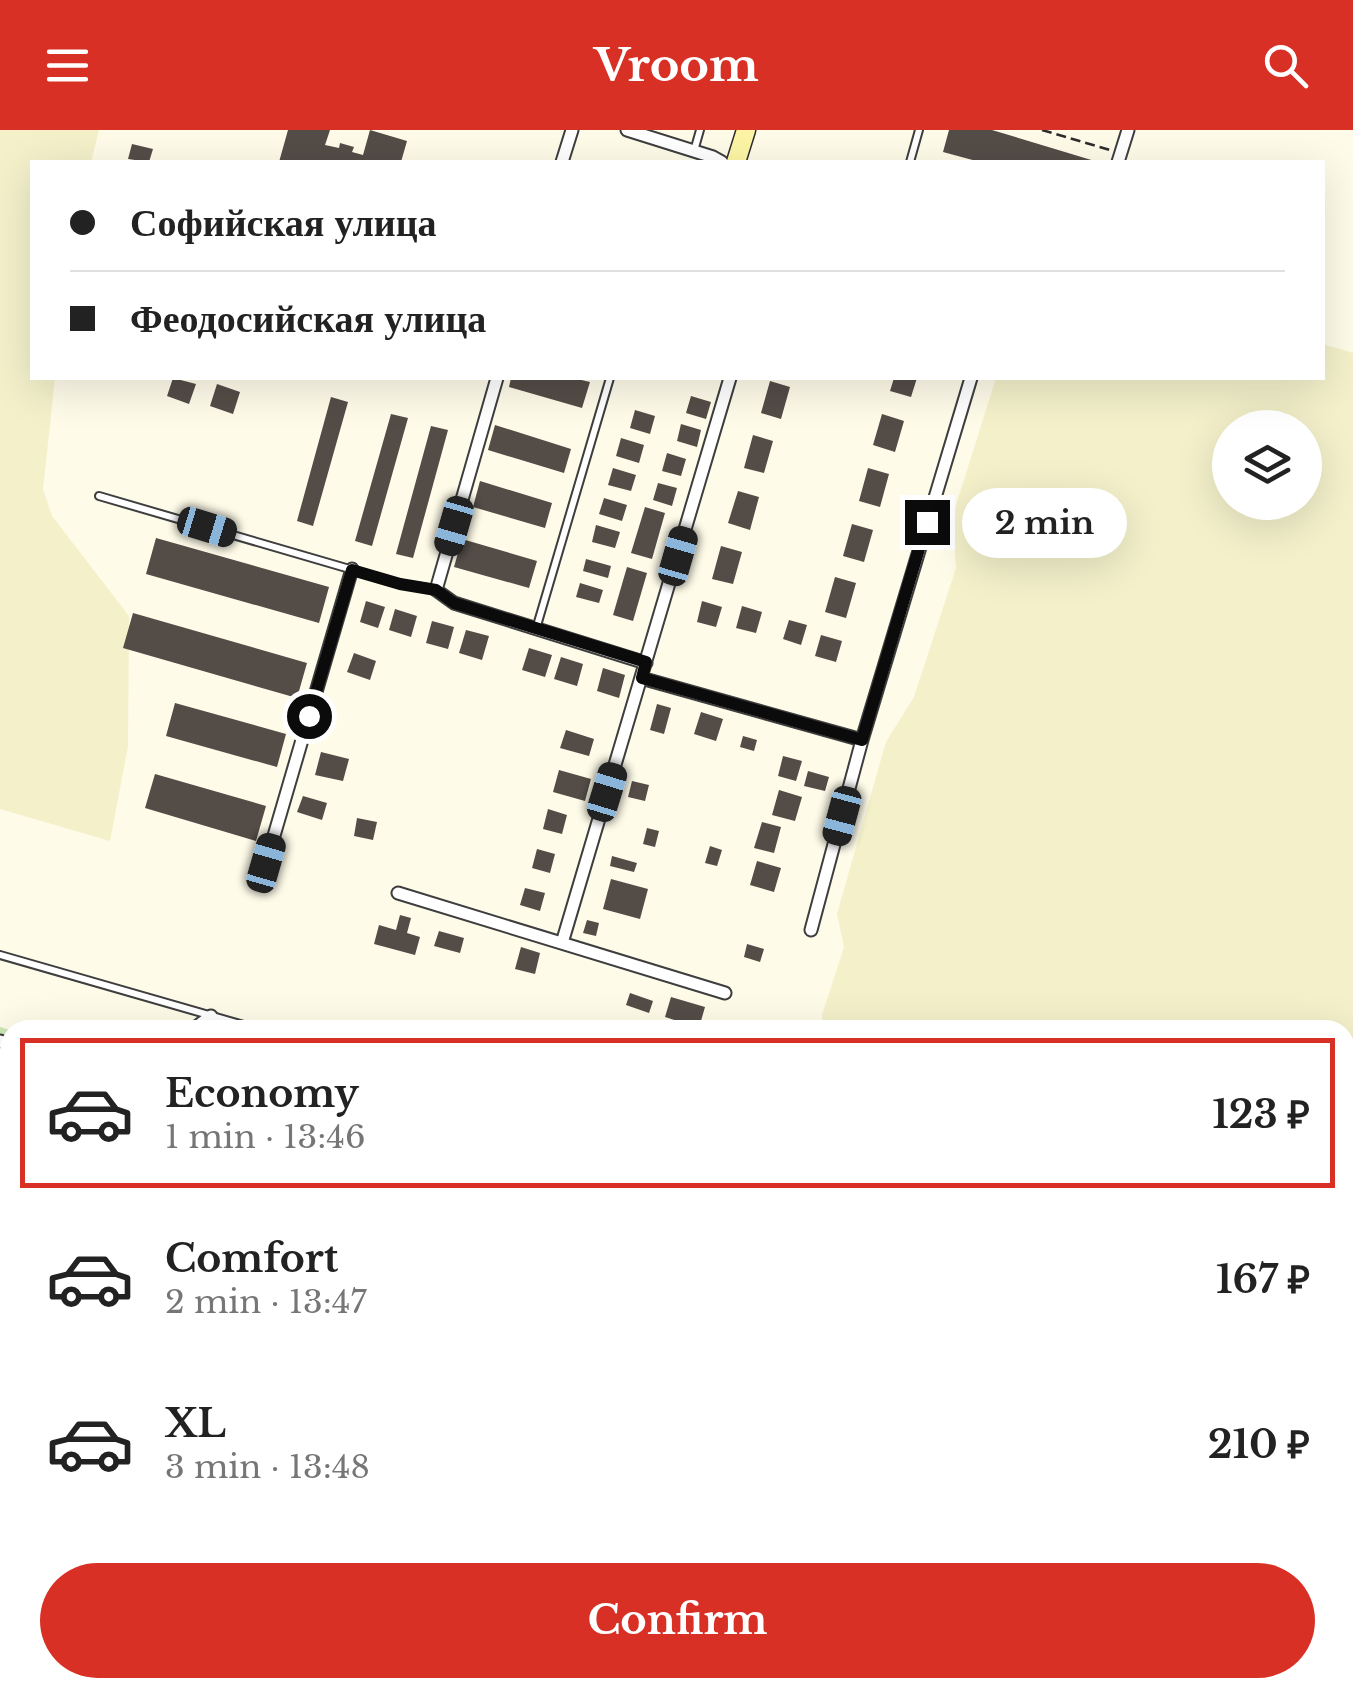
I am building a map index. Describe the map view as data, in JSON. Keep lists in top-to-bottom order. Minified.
{"page":{"header":"Vroom","banner":["Софийская улица","Феодосийская улица"],"bubble":"2 min","list":[{"name":"Economy","note":"1 min · 13:46","value":"123 ₽"},{"name":"Comfort","note":"2 min · 13:47","value":"167 ₽"},{"name":"XL","note":"3 min · 13:48","value":"210 ₽"}],"buttons":"Confirm"}}
